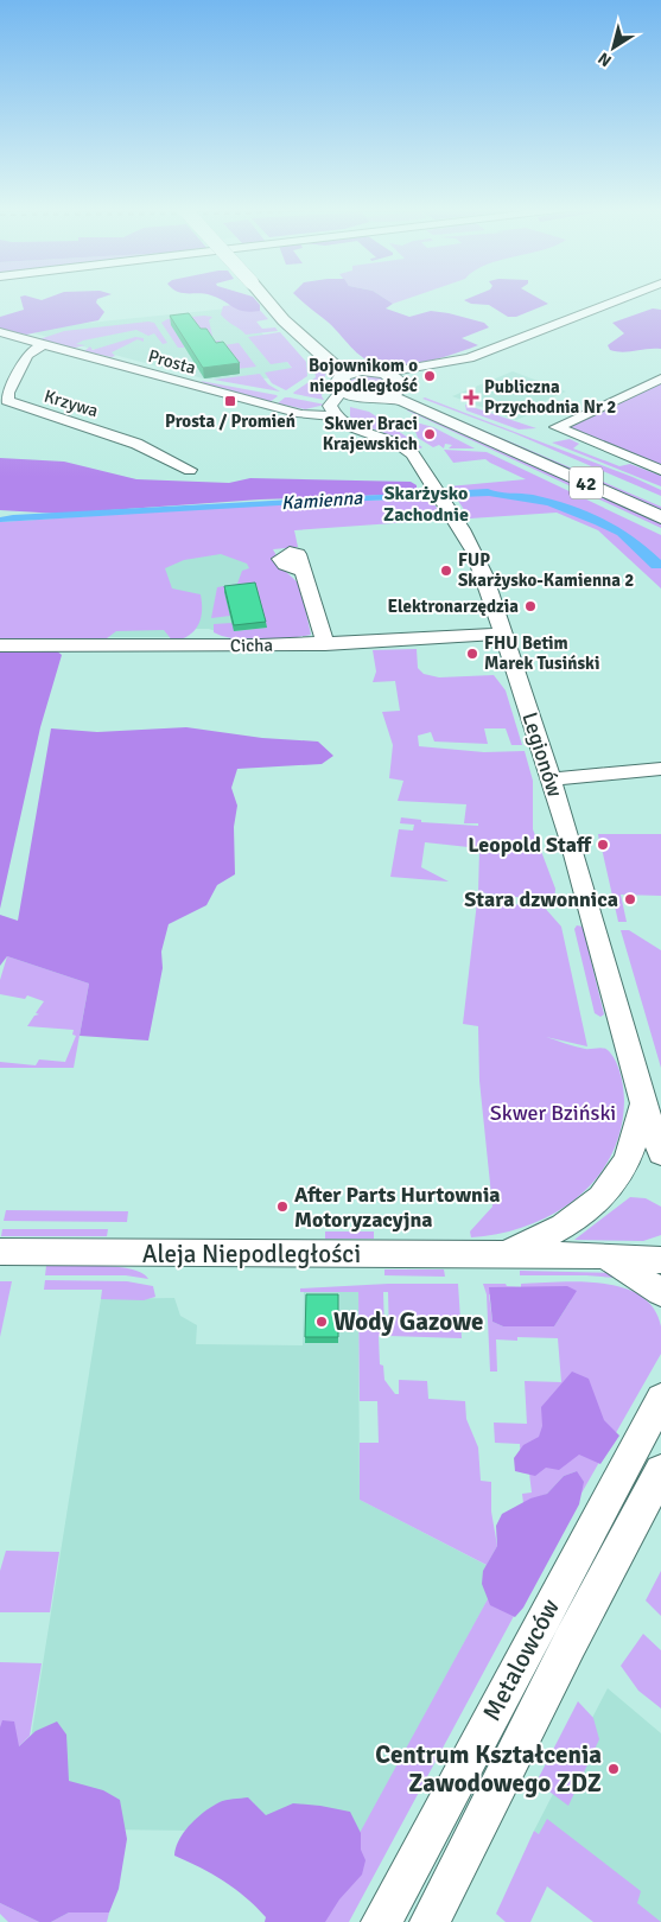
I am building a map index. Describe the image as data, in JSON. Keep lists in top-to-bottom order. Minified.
{"streets":{"main road":["42"],"street":["Prosta","Krzywa","Cicha","Legionów","Aleja Niepodległości","Metalowców"]},"crossings":[["Prosta","Krzywa"],["Prosta","Legionów"],["Cicha","Legionów"],["Legionów","Aleja Niepodległości"]],"districts":["Skarżysko Zachodnie"],"water":["Kamienna"],"parks":["Skwer Bziński"],"places":{"other":["Bojownikom o niepodległość","Skwer Braci Krajewskich","FUP Skarżysko-Kamienna 2","Elektronarzędzia","FHU Betim Marek Tusiński","Leopold Staff","Stara dzwonnica","After Parts Hurtownia Motoryzacyjna","Wody Gazowe","Centrum Kształcenia Zawodowego ZDZ"],"health":["Publiczna Przychodnia Nr 2"],"transit":["Prosta / Promień"]},"north":"bottom left"}
